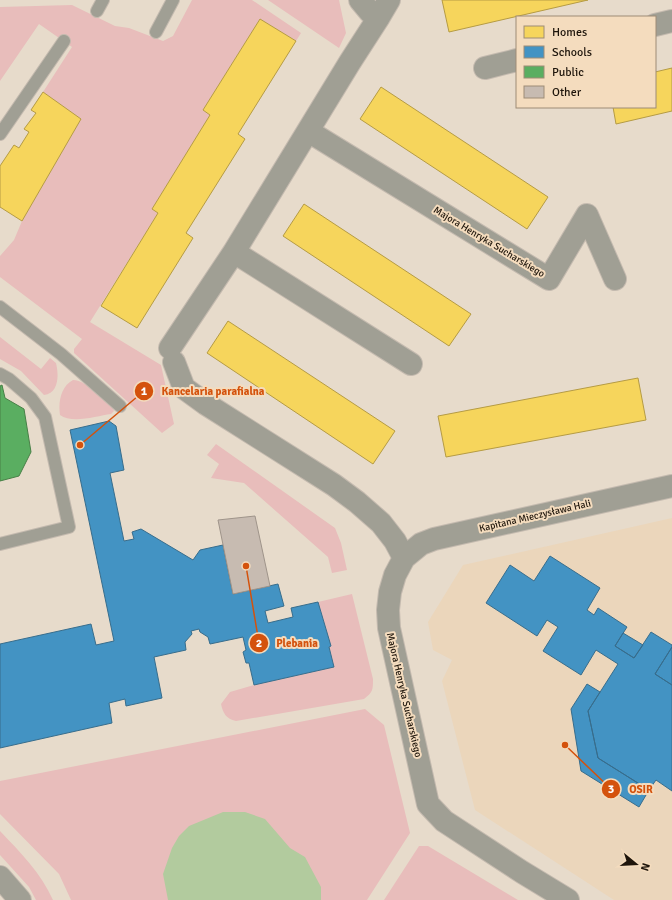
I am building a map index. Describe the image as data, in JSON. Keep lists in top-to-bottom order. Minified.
{"streets":{"street":["Majora Henryka Sucharskiego","Kapitana Mieczysława Hali"]},"crossings":[["Majora Henryka Sucharskiego","Kapitana Mieczysława Hali"]],"places":["Kancelaria parafialna","Plebania","OSIR"],"legend":["Homes","Schools","Public","Other"],"north":"right"}
